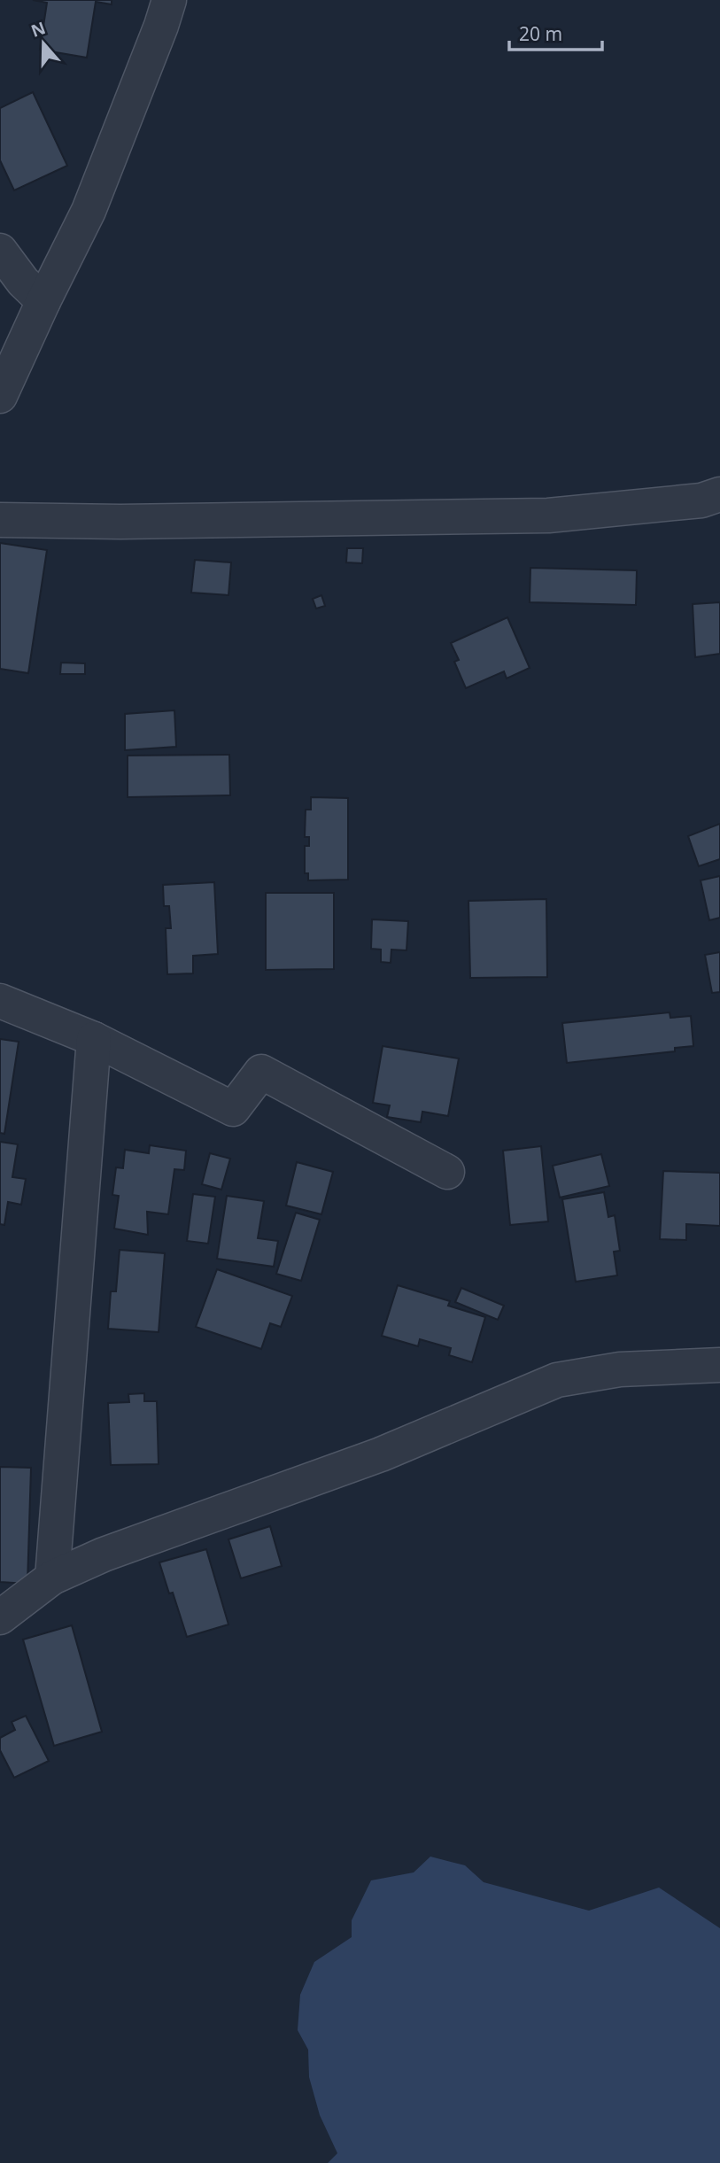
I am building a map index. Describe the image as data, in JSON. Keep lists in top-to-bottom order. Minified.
{"scale_bar":"20 m","north":"top"}
